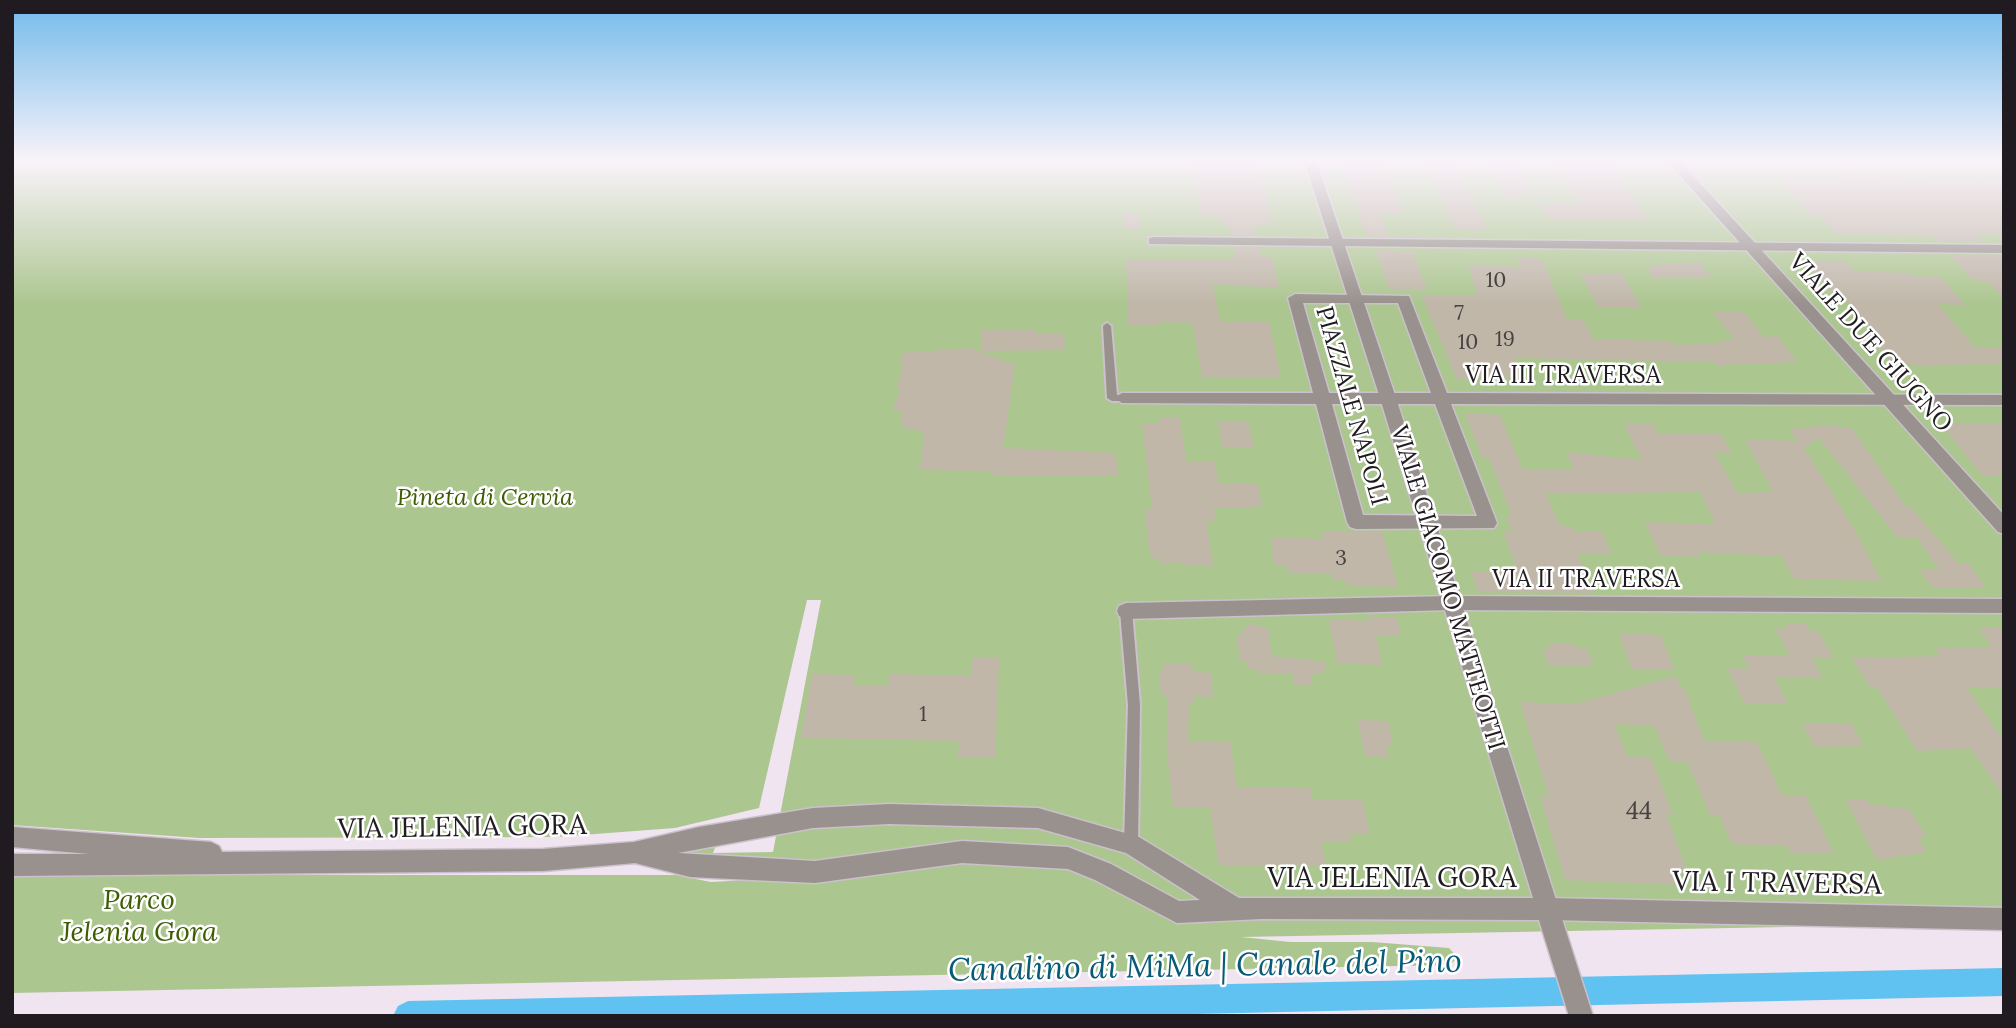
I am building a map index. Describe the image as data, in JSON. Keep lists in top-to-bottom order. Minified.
{"streets":{"street":["VIALE DUE GIUGNO","VIA III TRAVERSA","PIAZZALE NAPOLI","VIA II TRAVERSA","VIALE GIACOMO MATTEOTTI","VIA JELENIA GORA","VIA I TRAVERSA"]},"crossings":[["VIALE DUE GIUGNO","VIA III TRAVERSA"],["VIA III TRAVERSA","PIAZZALE NAPOLI"],["VIA III TRAVERSA","VIALE GIACOMO MATTEOTTI"],["PIAZZALE NAPOLI","VIALE GIACOMO MATTEOTTI"],["VIA II TRAVERSA","VIALE GIACOMO MATTEOTTI"],["VIALE GIACOMO MATTEOTTI","VIA JELENIA GORA"],["VIALE GIACOMO MATTEOTTI","VIA I TRAVERSA"],["VIA JELENIA GORA","VIA I TRAVERSA"]],"water":["Canalino di MiMa | Canale del Pino"],"parks":["Pineta di Cervia","Parco Jelenia Gora"],"house_numbers":["10","7","19","10","3","1","44"]}
